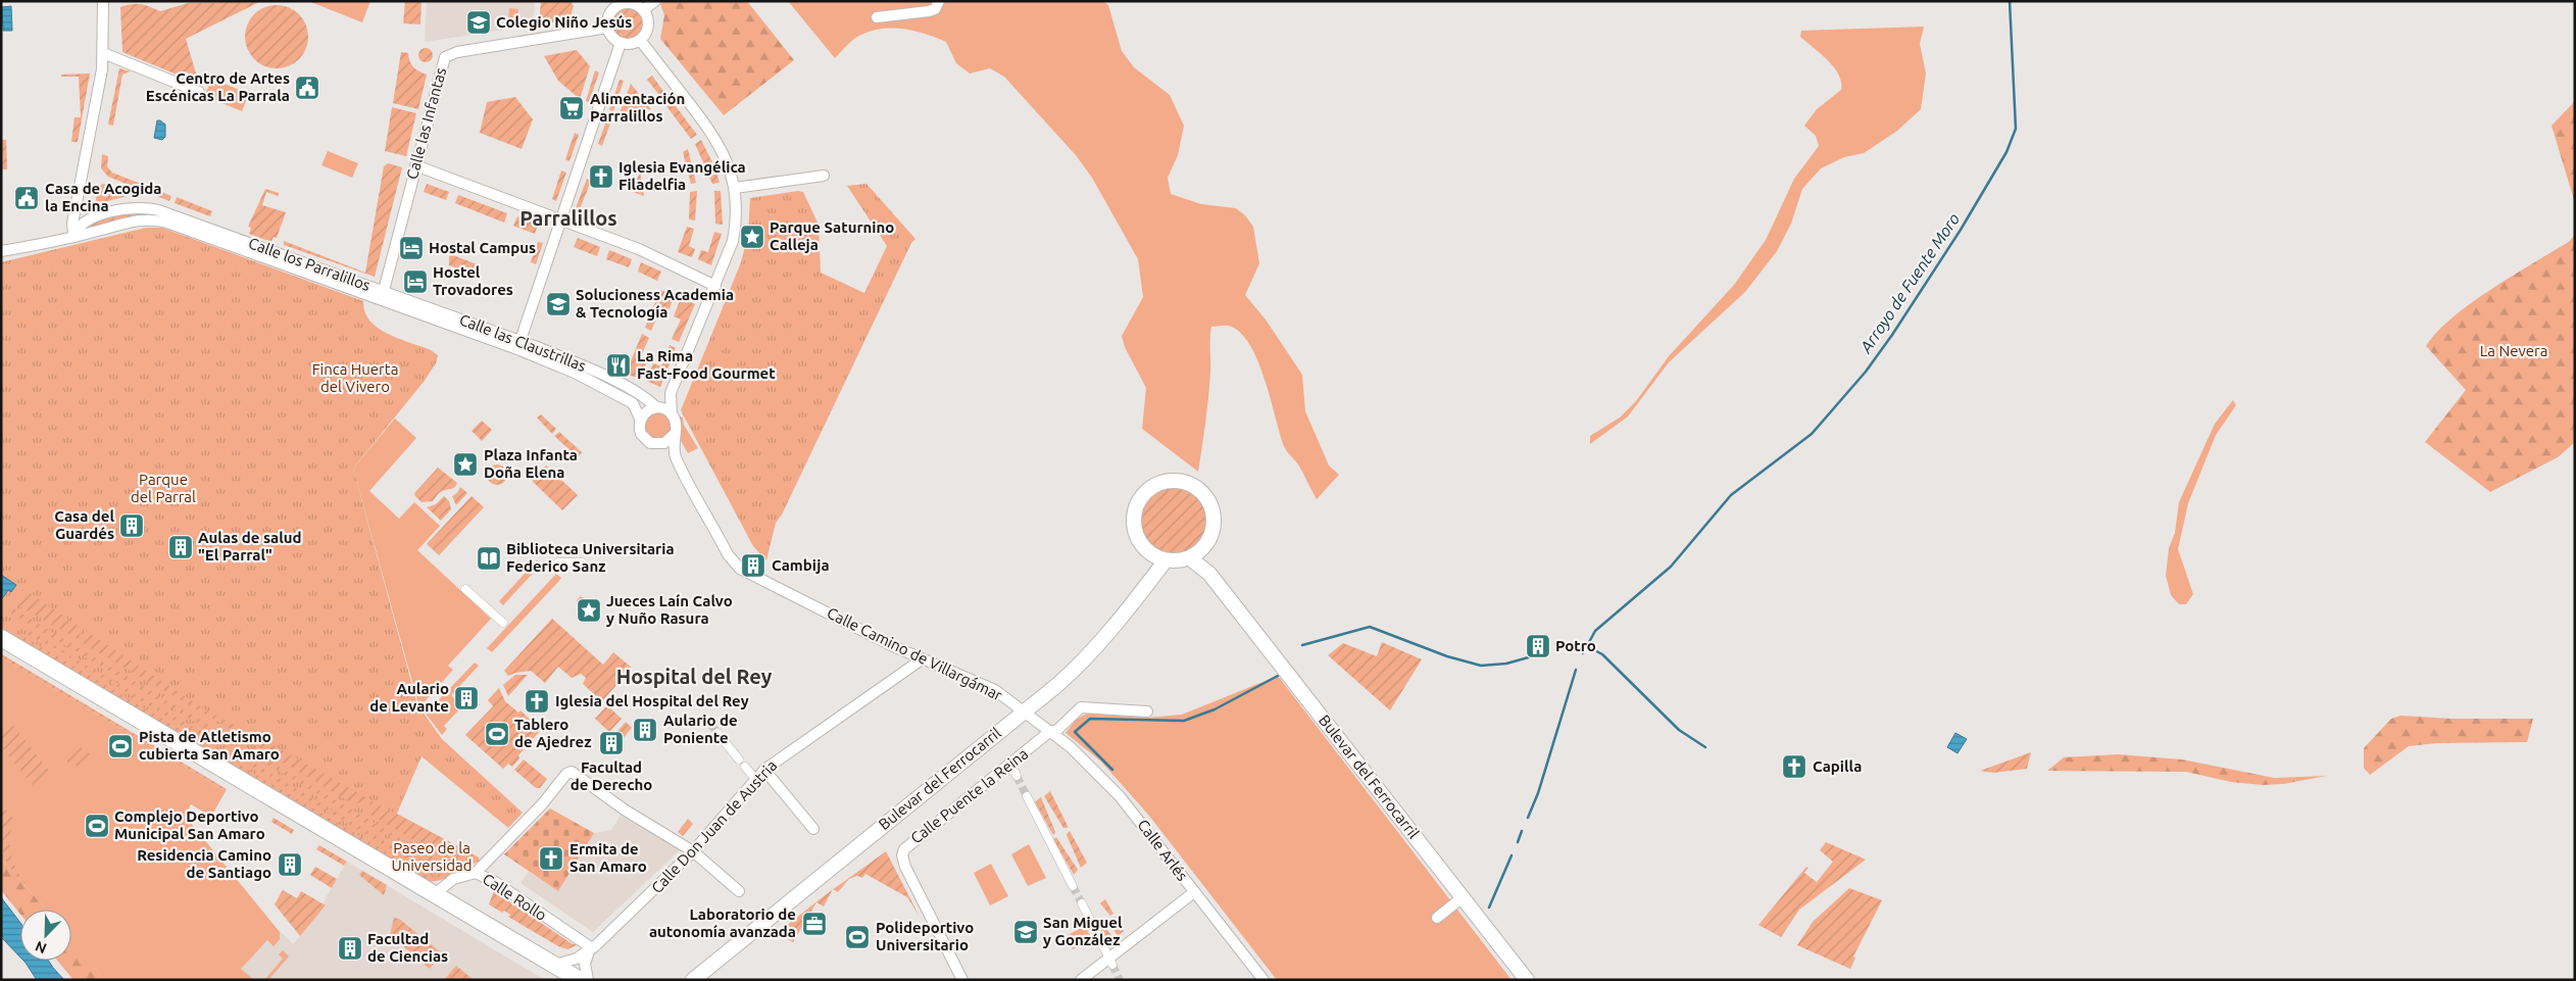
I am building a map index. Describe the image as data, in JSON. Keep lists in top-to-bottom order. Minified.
{"streets":{"main road":["Bulevar del Ferrocarril"],"street":["Calle las Infantas","Calle los Parralillos","Calle las Claustrillas","Calle Camino de Villargámar","Calle Puente la Reina","Calle Don Juan de Austria","Calle Arlés","Calle Rollo"]},"crossings":[["Calle las Infantas","Calle los Parralillos"],["Calle las Infantas","Calle las Claustrillas"],["Calle los Parralillos","Calle las Claustrillas"],["Calle las Claustrillas","Calle Camino de Villargámar"],["Calle Camino de Villargámar","Bulevar del Ferrocarril"],["Calle Camino de Villargámar","Calle Puente la Reina"],["Calle Camino de Villargámar","Calle Don Juan de Austria"],["Calle Camino de Villargámar","Calle Arlés"],["Calle Puente la Reina","Calle Arlés"],["Calle Don Juan de Austria","Calle Rollo"]],"districts":["Parralillos","Hospital del Rey"],"water":["Arroyo de Fuente Moro"],"parks":["La Nevera","Finca Huerta del Vivero","Parque del Parral","Paseo de la Universidad"],"places":{"school or university":["Colegio Niño Jesús","Solucioness Academia & Tecnología","San Miguel y González"],"public building":["Centro de Artes Escénicas La Parrala","Casa de Acogida la Encina"],"supermarket":["Alimentación Parralillos"],"church":["Iglesia Evangélica Filadelfia","Iglesia del Hospital del Rey","Capilla","Ermita de San Amaro"],"place":["Parque Saturnino Calleja","Plaza Infanta Doña Elena","Jueces Laín Calvo y Nuño Rasura"],"hotel":["Hostal Campus","Hostel Trovadores"],"restaurant":["La Rima Fast-Food Gourmet"],"building":["Casa del Guardés","Aulas de salud \"El Parral\"","Cambija","Potro","Aulario de Levante","Aulario de Poniente","Facultad de Derecho","Residencia Camino de Santiago","Facultad de Ciencias"],"library":["Biblioteca Universitaria Federico Sanz"],"sports":["Tablero de Ajedrez","Pista de Atletismo cubierta San Amaro","Complejo Deportivo Municipal San Amaro","Polideportivo Universitario"],"office":["Laboratorio de autonomía avanzada"]},"north":"bottom left"}
